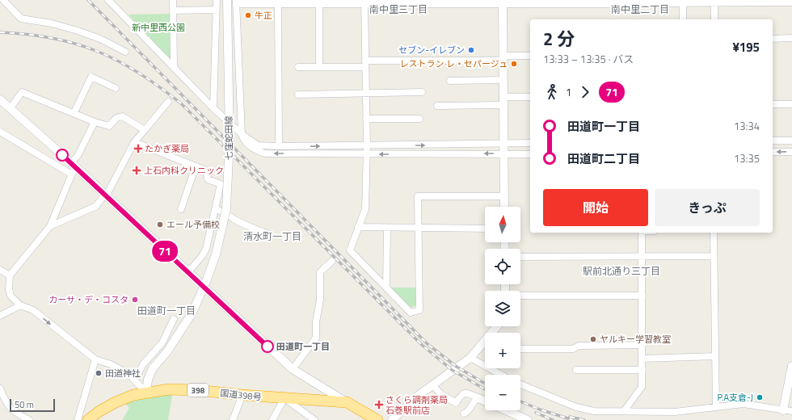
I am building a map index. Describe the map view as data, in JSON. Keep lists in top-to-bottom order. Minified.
{"streets":{"highway":["398","国道398号"],"street":["七窪蛇田線"]},"crossings":[["七窪蛇田線","国道398号"]],"districts":["南中里三丁目","南中里二丁目","清水町一丁目","駅前北通り三丁目","田道町一丁目"],"parks":["新中里西公園"],"places":{"other":["牛正","セブン-イレブン","レストラン レ・セパージュ","エール予備校","カーサ・デ・コスタ","ヤルキー学習教室","田道町一丁目","田道神社","P.A支倉-J"],"health":["たかぎ薬局","上石内科クリニック","さくら調剤薬局 石巻駅前店"]},"lines":["bus line 71"],"scale_bar":"50 m","north":"top","page":{"on_map":"71","heading":["2 分","13:33 – 13:35 · バス","¥195"],"legs":["1","71"],"list":[{"name":"田道町一丁目","value":"13:34"},{"name":"田道町二丁目","value":"13:35"}],"buttons":["開始","きっぷ"],"map_buttons":["+","−"],"scale":"50 m"}}
